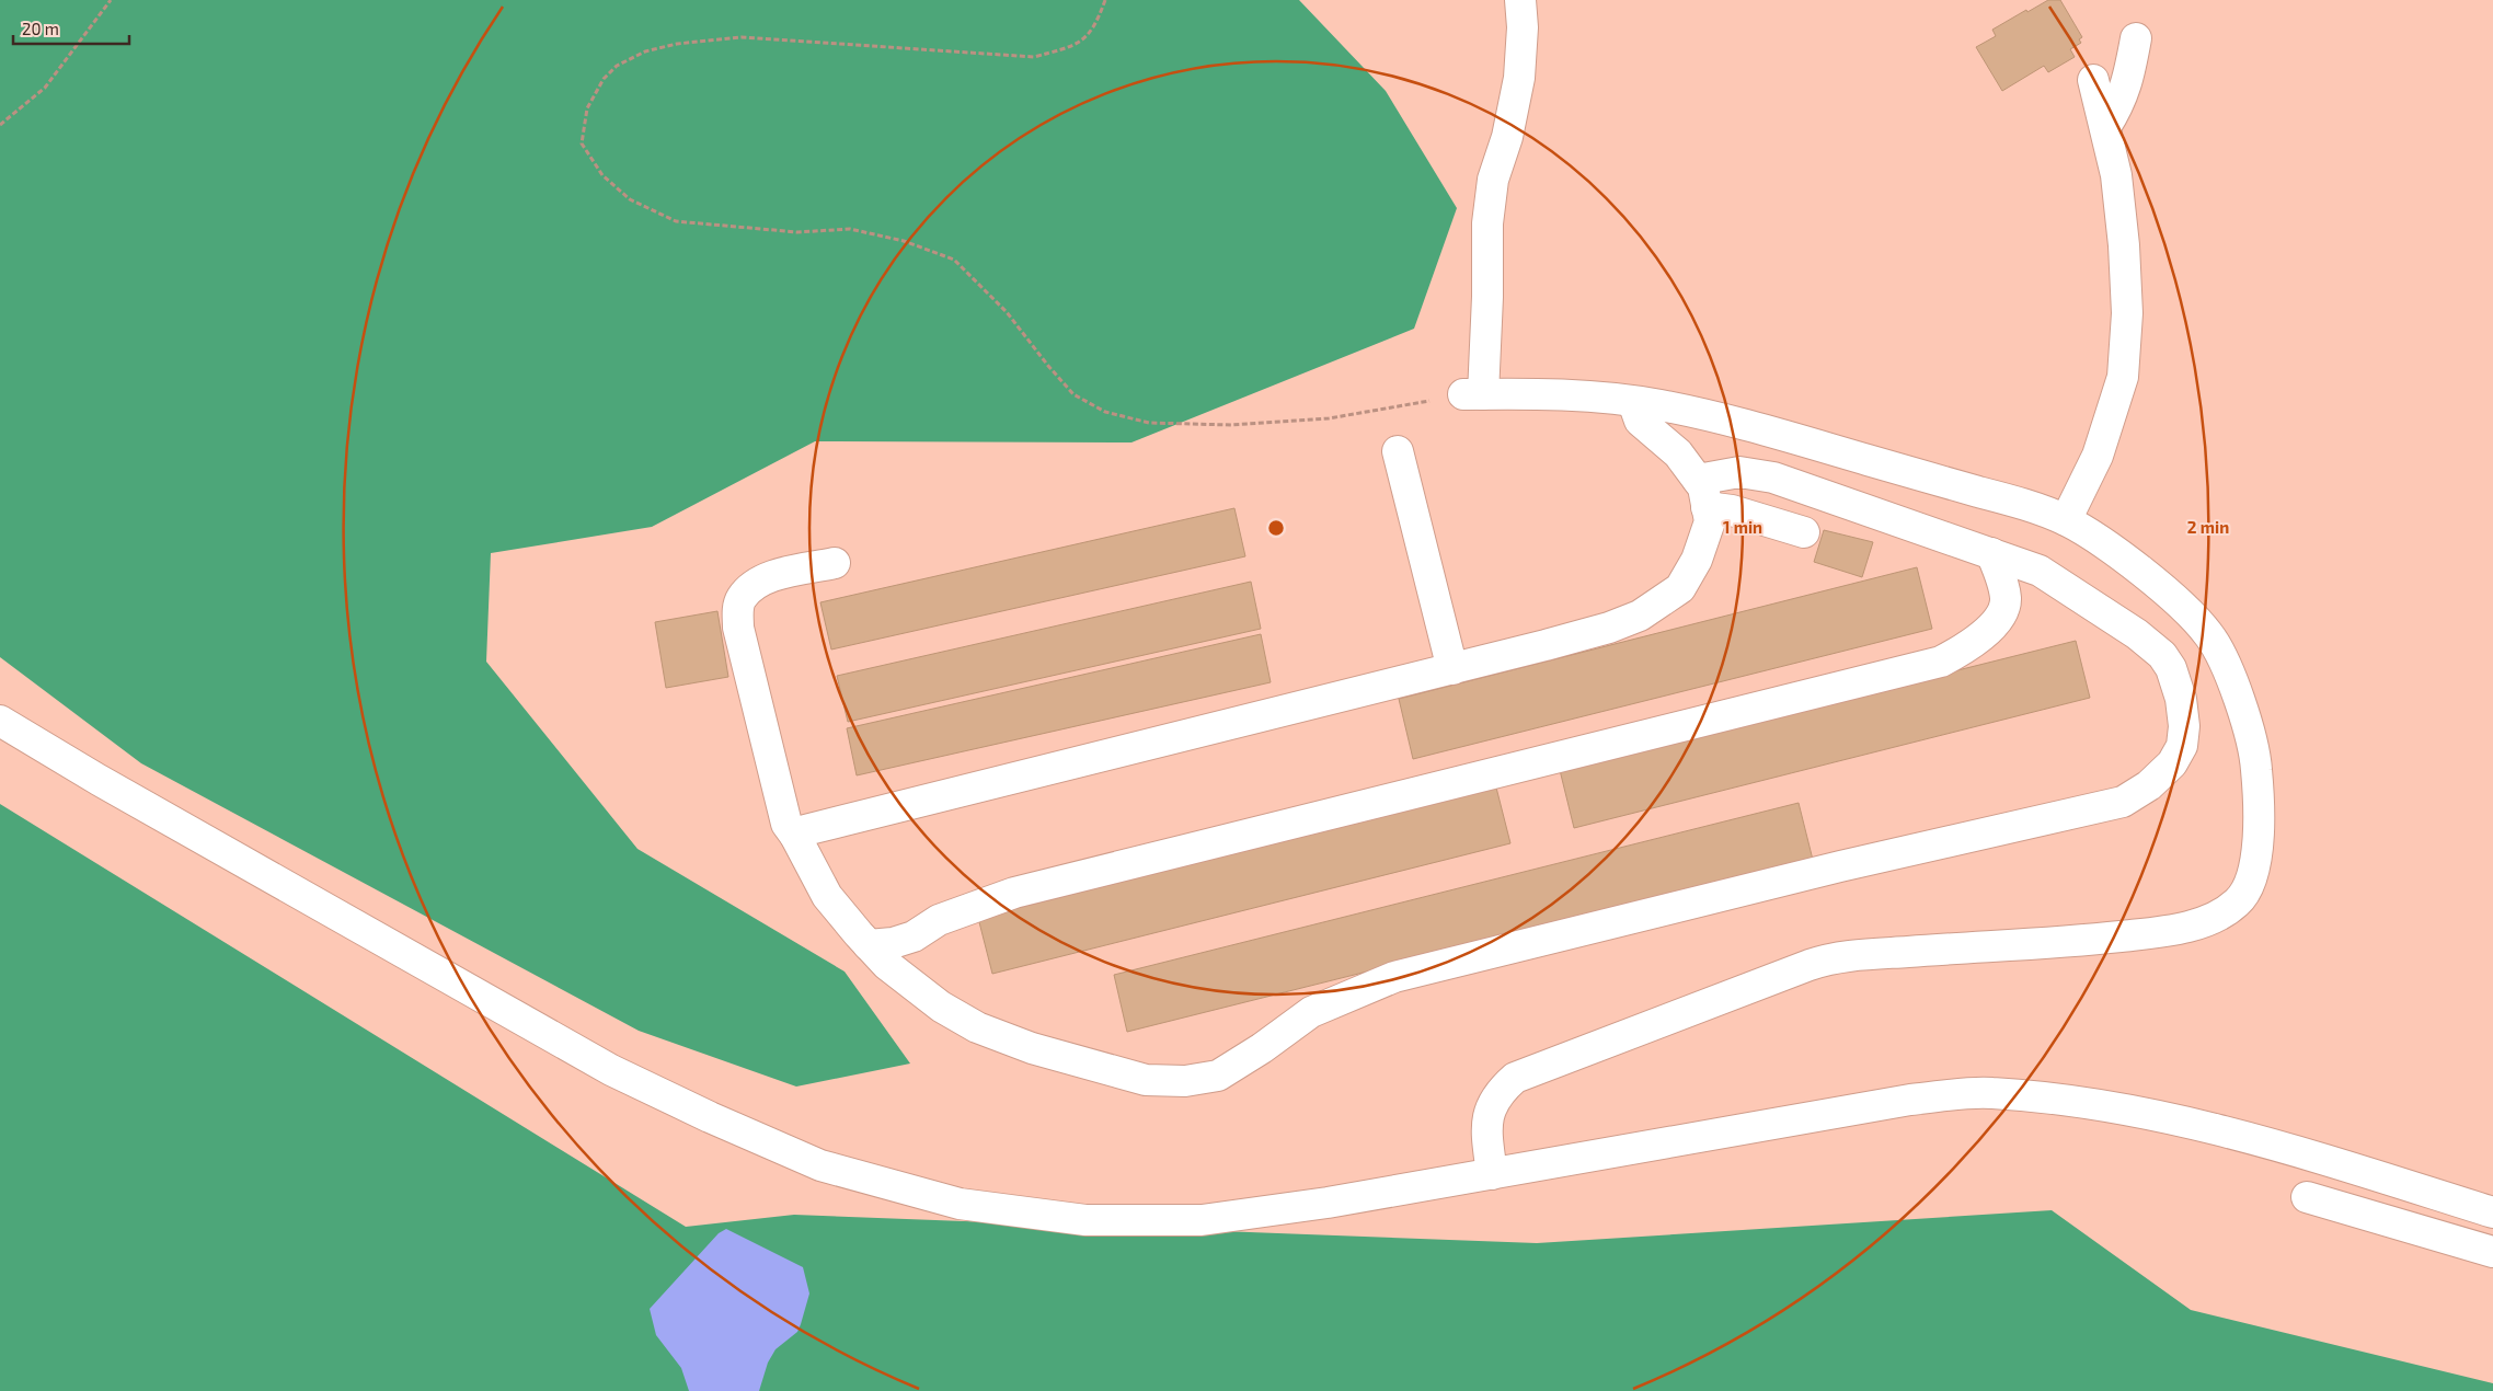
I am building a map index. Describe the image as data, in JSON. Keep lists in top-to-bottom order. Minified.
{"scale_bar":"20 m","rings":["1 min","2 min"]}
